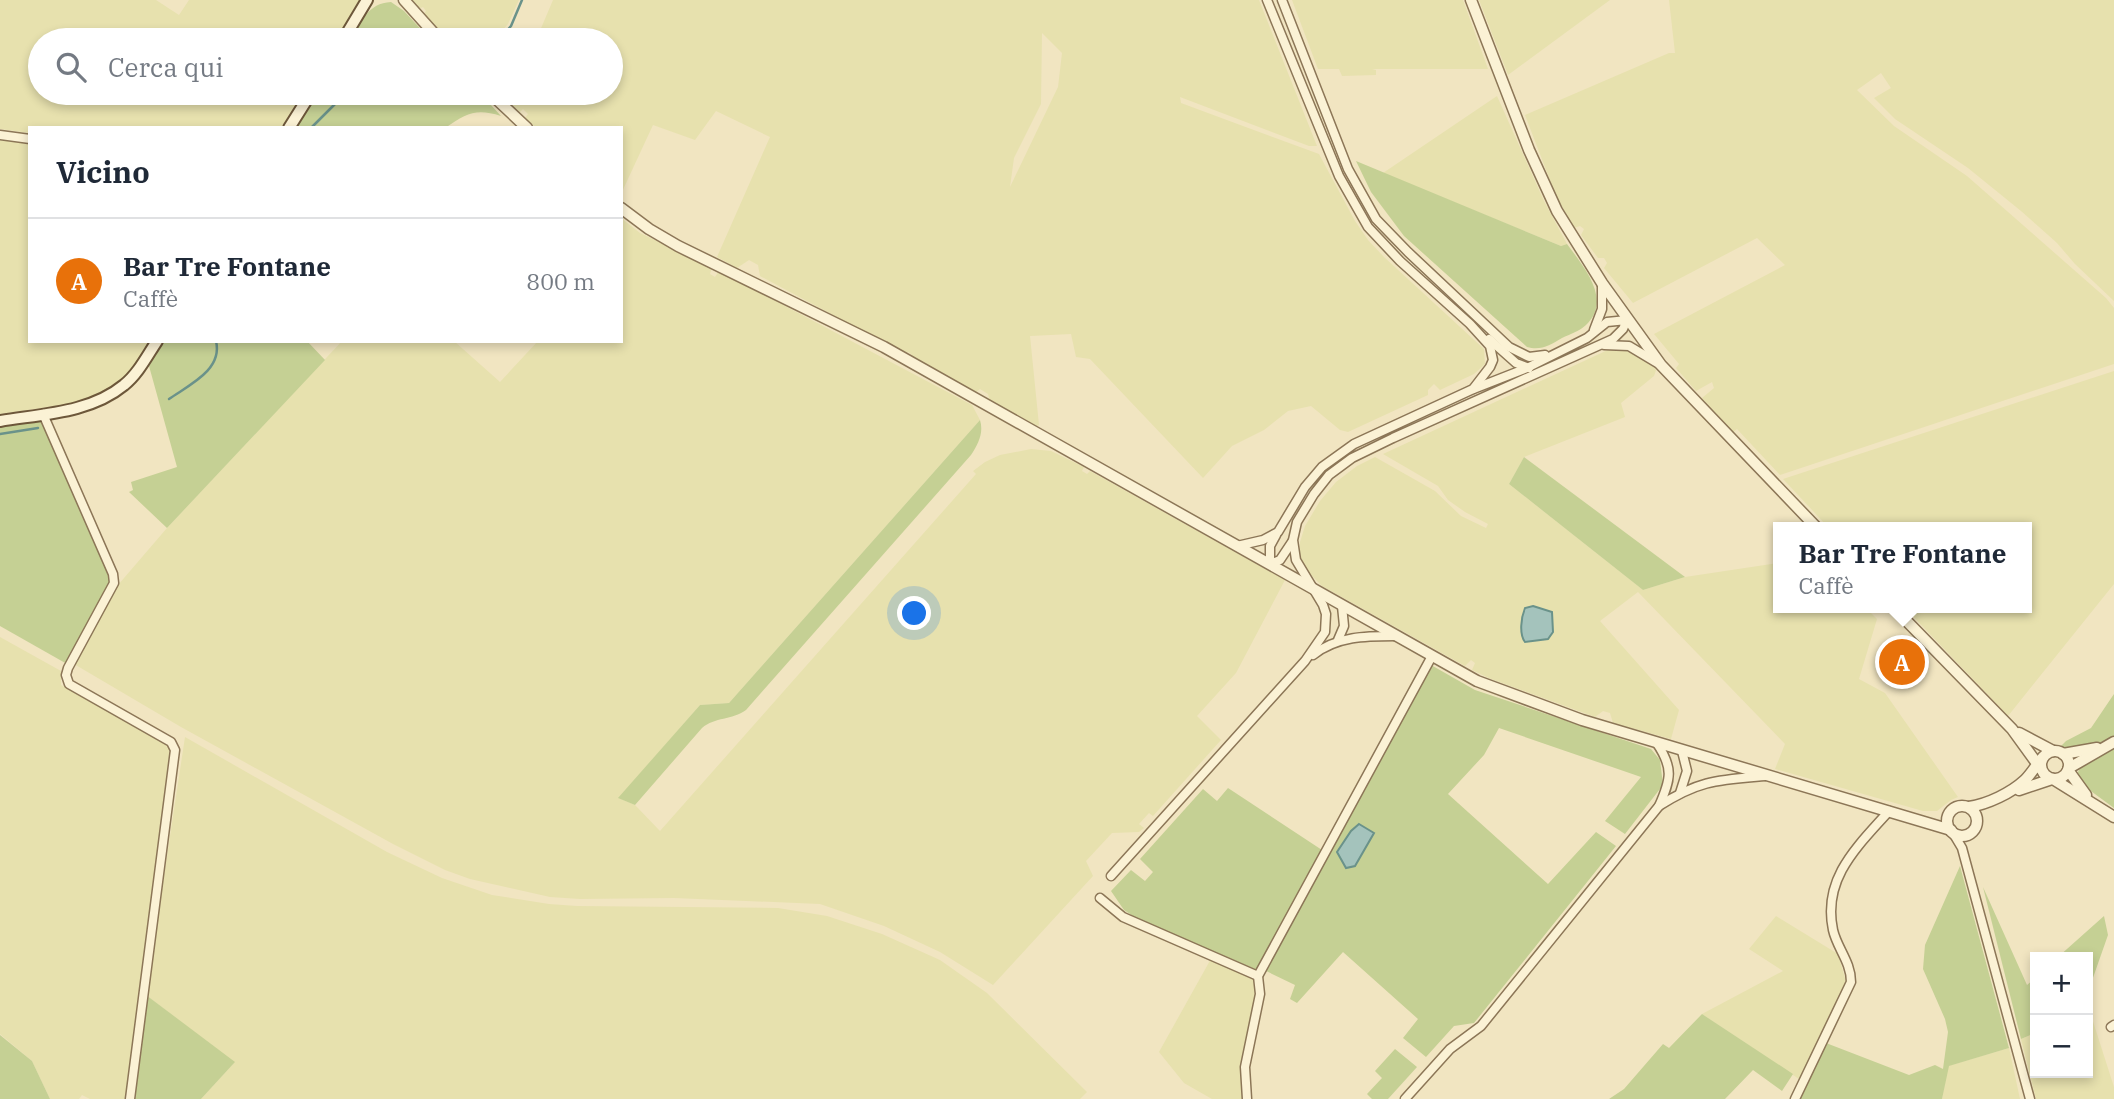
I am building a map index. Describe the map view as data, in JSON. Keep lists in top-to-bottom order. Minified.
{"page":{"search":"Cerca qui","heading":"Vicino","list":[{"mark":"A","name":"Bar Tre Fontane","note":"Caffè","value":"800 m"}],"popup":["Bar Tre Fontane","Caffè"],"pins":"A","map_buttons":["+","−"]}}
